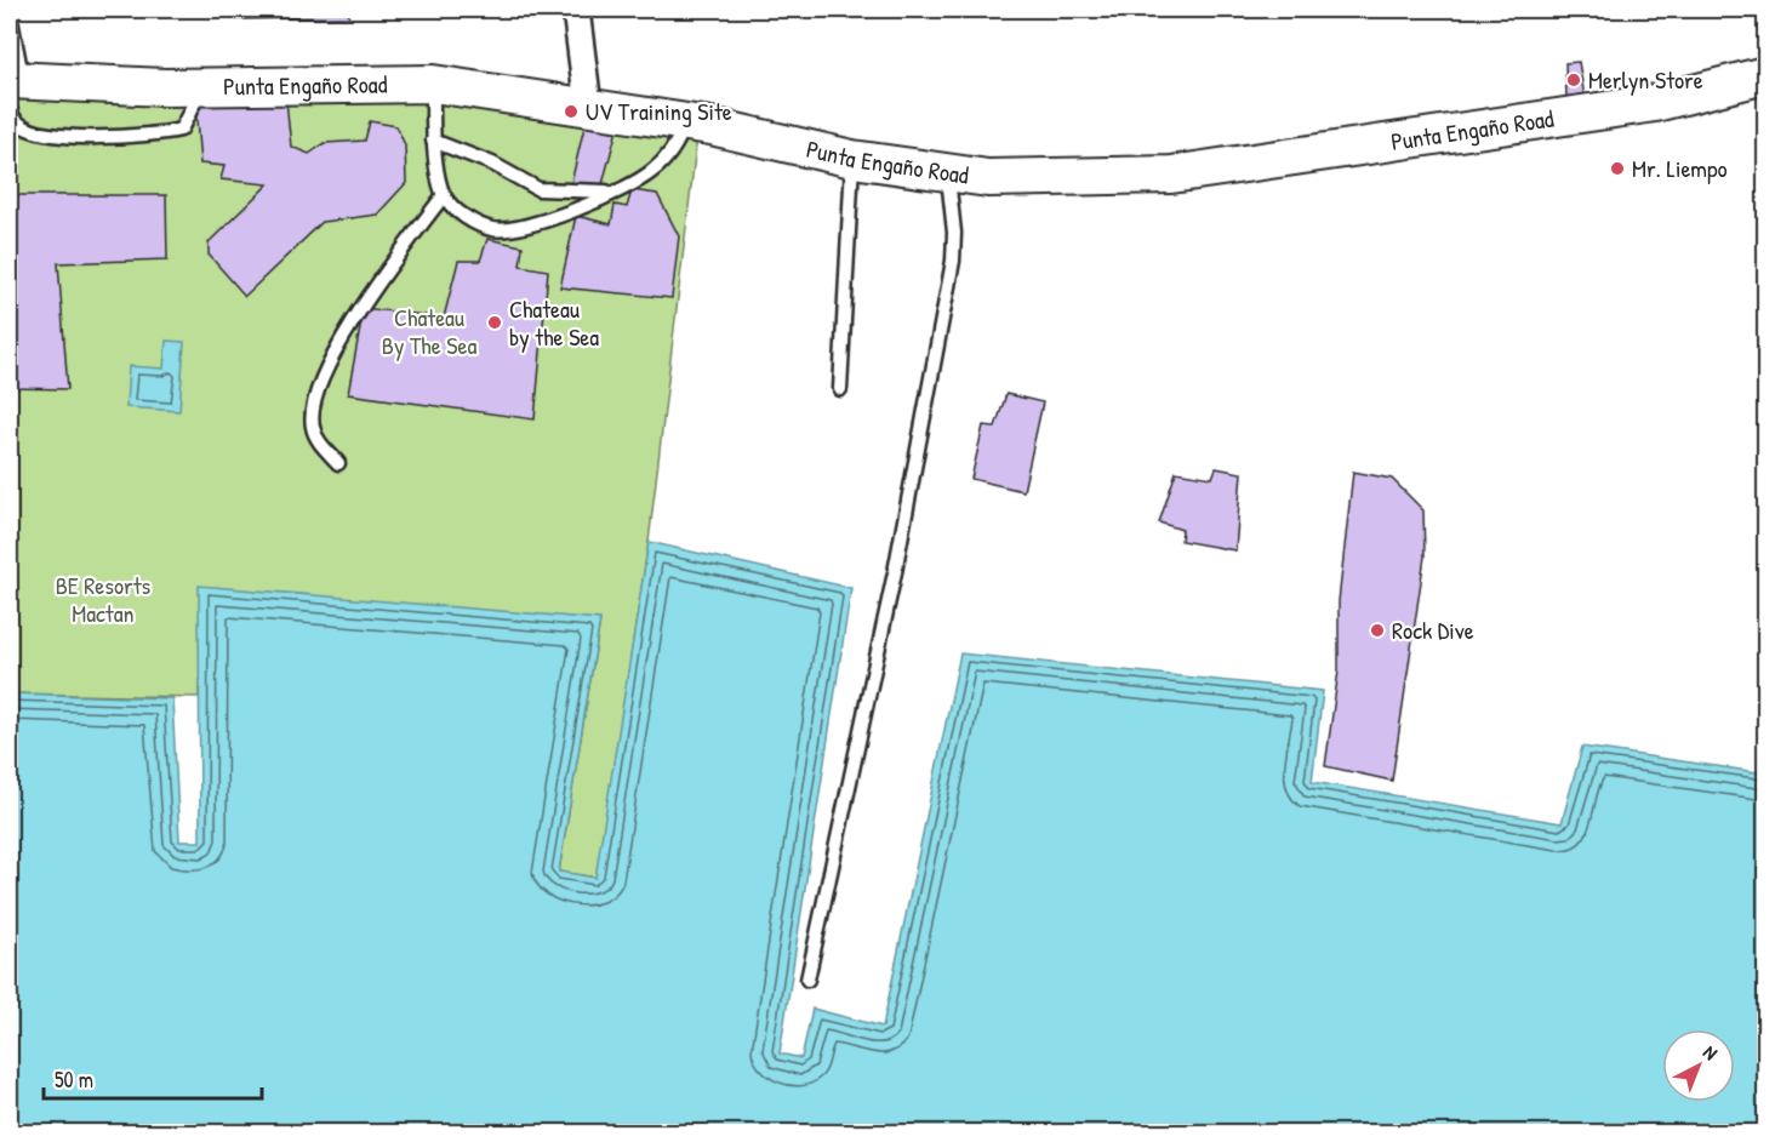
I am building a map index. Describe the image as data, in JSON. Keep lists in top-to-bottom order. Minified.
{"streets":{"street":["Punta Engaño Road"]},"parks":["Chateau By The Sea","BE Resorts Mactan"],"places":["Merlyn Store","UV Training Site","Mr. Liempo","Chateau by the Sea","Rock Dive"],"scale_bar":"50 m","north":"top right"}
